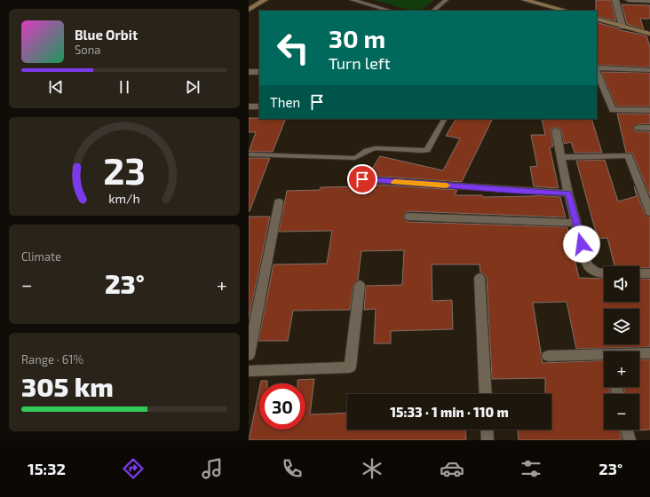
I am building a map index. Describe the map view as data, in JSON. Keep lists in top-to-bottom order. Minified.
{"page":{"turn":["30 m","Turn left"],"song":["Blue Orbit","Sona"],"then":"Then","tile":["Climate",["Range · 61%","305 km"]],"map_buttons":["+","−"],"heat":["−","23°","+"],"limit":"30","trip":"15:33 · 1 min · 110 m","tabs":["15:32","23°"],"gauge":["23","km/h"]}}
